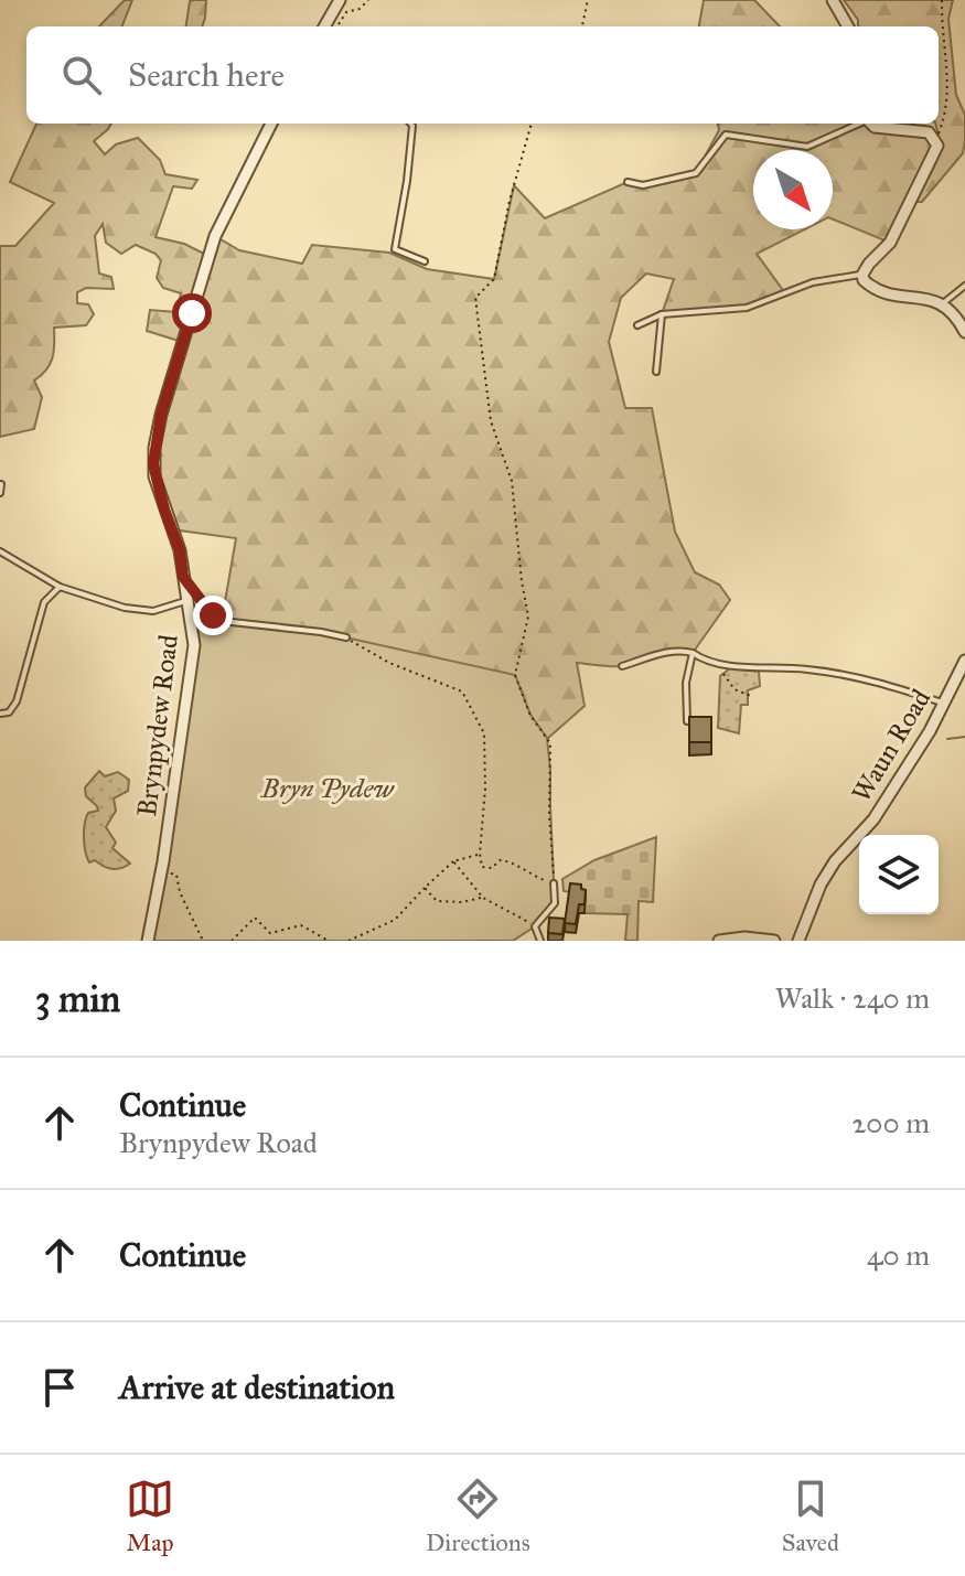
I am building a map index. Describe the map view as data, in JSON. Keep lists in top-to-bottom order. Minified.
{"streets":{"street":["Brynpydew Road","Waun Road"]},"parks":["Bryn Pydew"],"north":"bottom right","page":{"search":"Search here","heading":["3 min","Walk · 240 m"],"list":[["Continue","Brynpydew Road","200 m"],["Continue","40 m"],"Arrive at destination"],"nav":["Map","Directions","Saved"]}}
